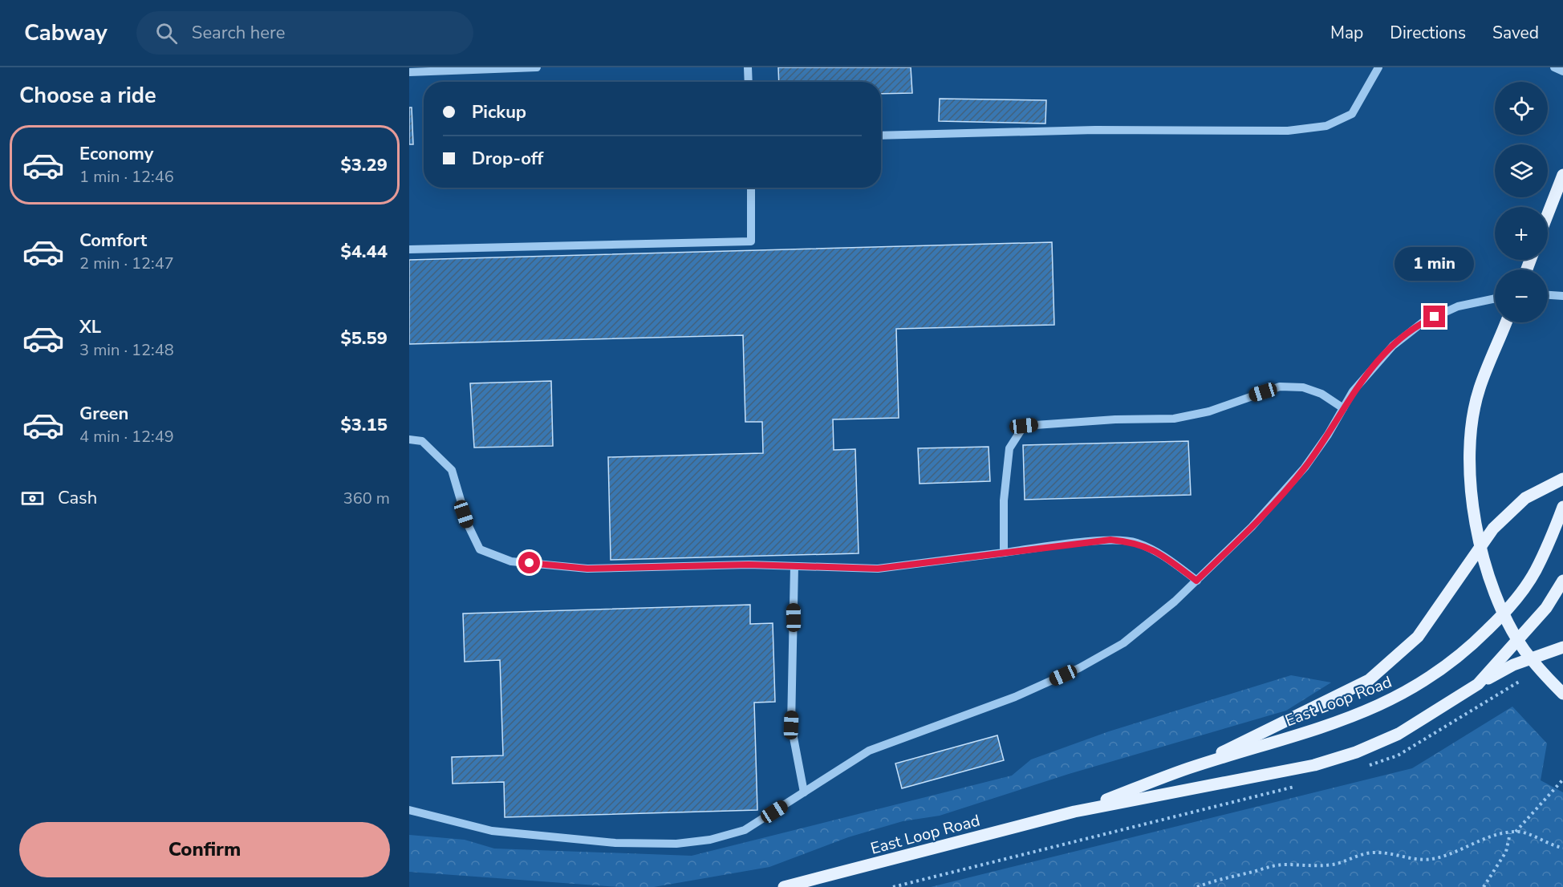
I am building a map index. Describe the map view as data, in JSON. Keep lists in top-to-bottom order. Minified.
{"streets":{"main road":["East Loop Road"]},"page":{"header":"Cabway","search":"Search here","nav":["Map","Directions","Saved"],"heading":"Choose a ride","map_buttons":["+","−"],"banner":["Pickup","Drop-off"],"list":[{"name":"Economy","note":"1 min · 12:46","value":"$3.29"},{"name":"Comfort","note":"2 min · 12:47","value":"$4.44"},{"name":"XL","note":"3 min · 12:48","value":"$5.59"},{"name":"Green","note":"4 min · 12:49","value":"$3.15"}],"bubble":"1 min","pay":["Cash","360 m"],"buttons":"Confirm"}}
